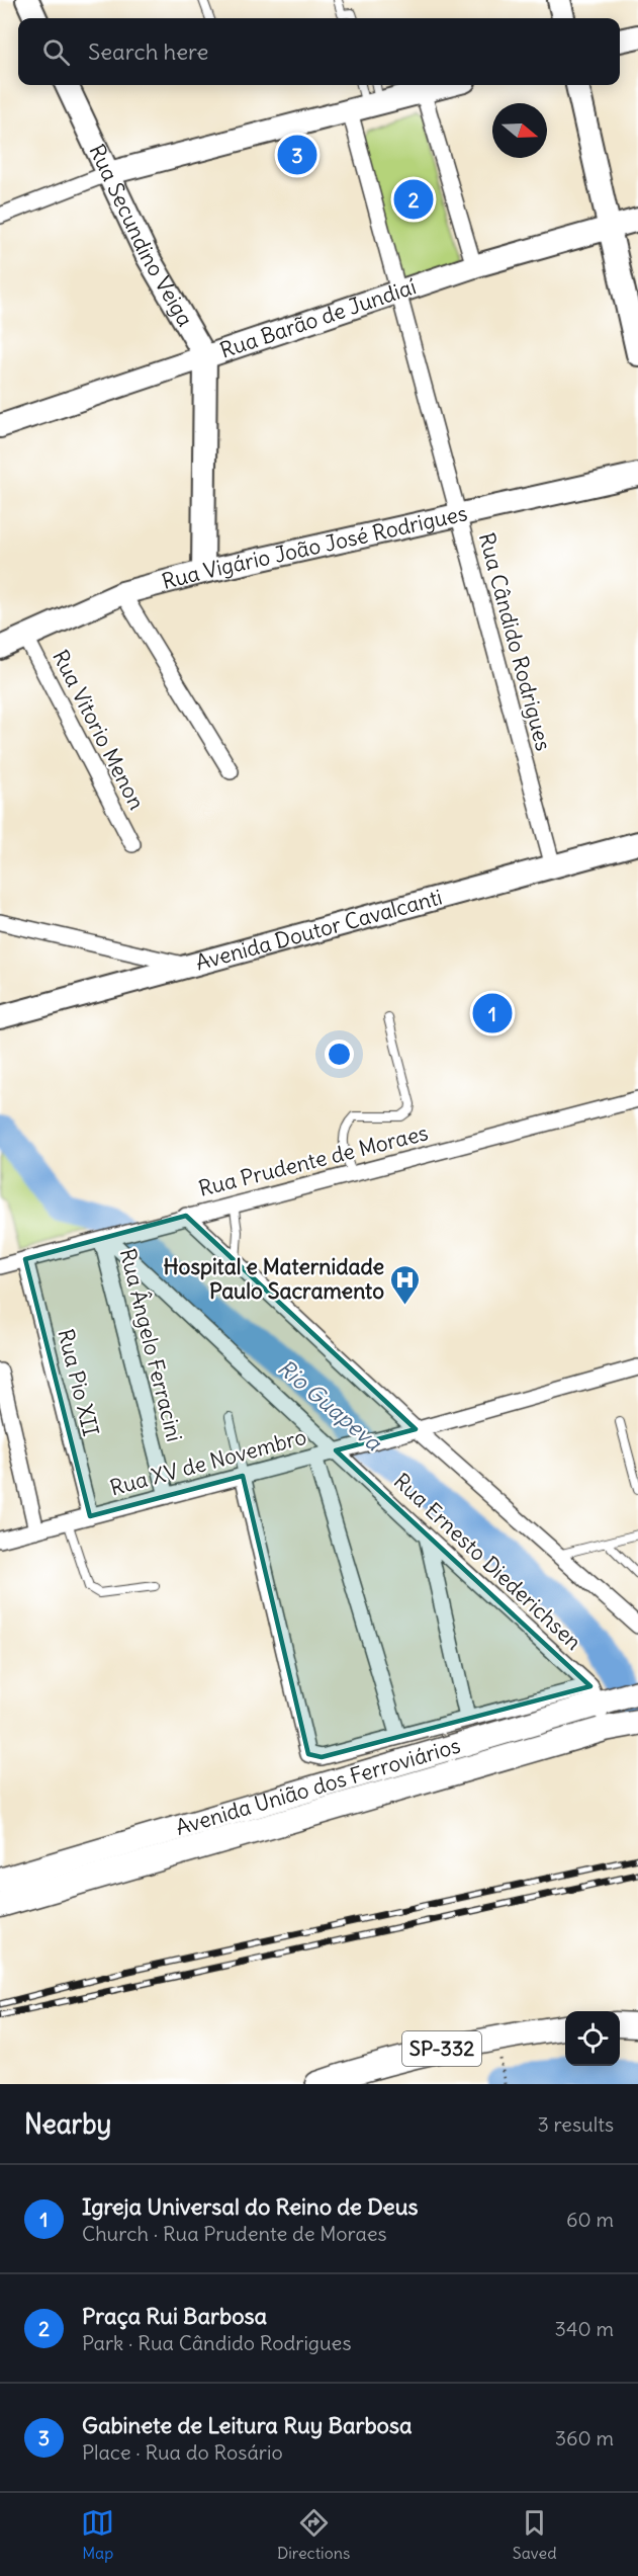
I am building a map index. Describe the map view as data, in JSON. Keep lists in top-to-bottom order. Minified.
{"streets":{"main road":["Avenida União dos Ferroviários","SP-332"],"street":["Rua Secundino Veiga","Rua Barão de Jundiaí","Rua Vigário João José Rodrigues","Rua Cândido Rodrigues","Rua Vitorio Menon","Avenida Doutor Cavalcanti","Rua Prudente de Moraes","Rua Ângelo Ferracini","Rua Pio XII","Rua XV de Novembro","Rua Ernesto Diederichsen"]},"crossings":[["Rua Secundino Veiga","Rua Barão de Jundiaí"],["Rua Barão de Jundiaí","Rua Cândido Rodrigues"],["Rua Vigário João José Rodrigues","Rua Cândido Rodrigues"],["Rua Vigário João José Rodrigues","Rua Vitorio Menon"],["Rua Cândido Rodrigues","Avenida Doutor Cavalcanti"],["Rua Prudente de Moraes","Rua Ângelo Ferracini"],["Rua Prudente de Moraes","Rua Pio XII"],["Rua Prudente de Moraes","Rua Ernesto Diederichsen"],["Rua Ângelo Ferracini","Rua XV de Novembro"],["Rua Ângelo Ferracini","Rua Ernesto Diederichsen"],["Rua Pio XII","Rua XV de Novembro"],["Rua XV de Novembro","Rua Ernesto Diederichsen"],["Rua Ernesto Diederichsen","Avenida União dos Ferroviários"]],"water":["Rio Guapeva"],"places":{"hospital":["Hospital e Maternidade Paulo Sacramento"]},"north":"right","page":{"search":"Search here","pins":["3","2","1"],"heading":["Nearby","3 results"],"list":[{"mark":"1","name":"Igreja Universal do Reino de Deus","note":"Church · Rua Prudente de Moraes","value":"60 m"},{"mark":"2","name":"Praça Rui Barbosa","note":"Park · Rua Cândido Rodrigues","value":"340 m"},{"mark":"3","name":"Gabinete de Leitura Ruy Barbosa","note":"Place · Rua do Rosário","value":"360 m"}],"nav":["Map","Directions","Saved"]}}
